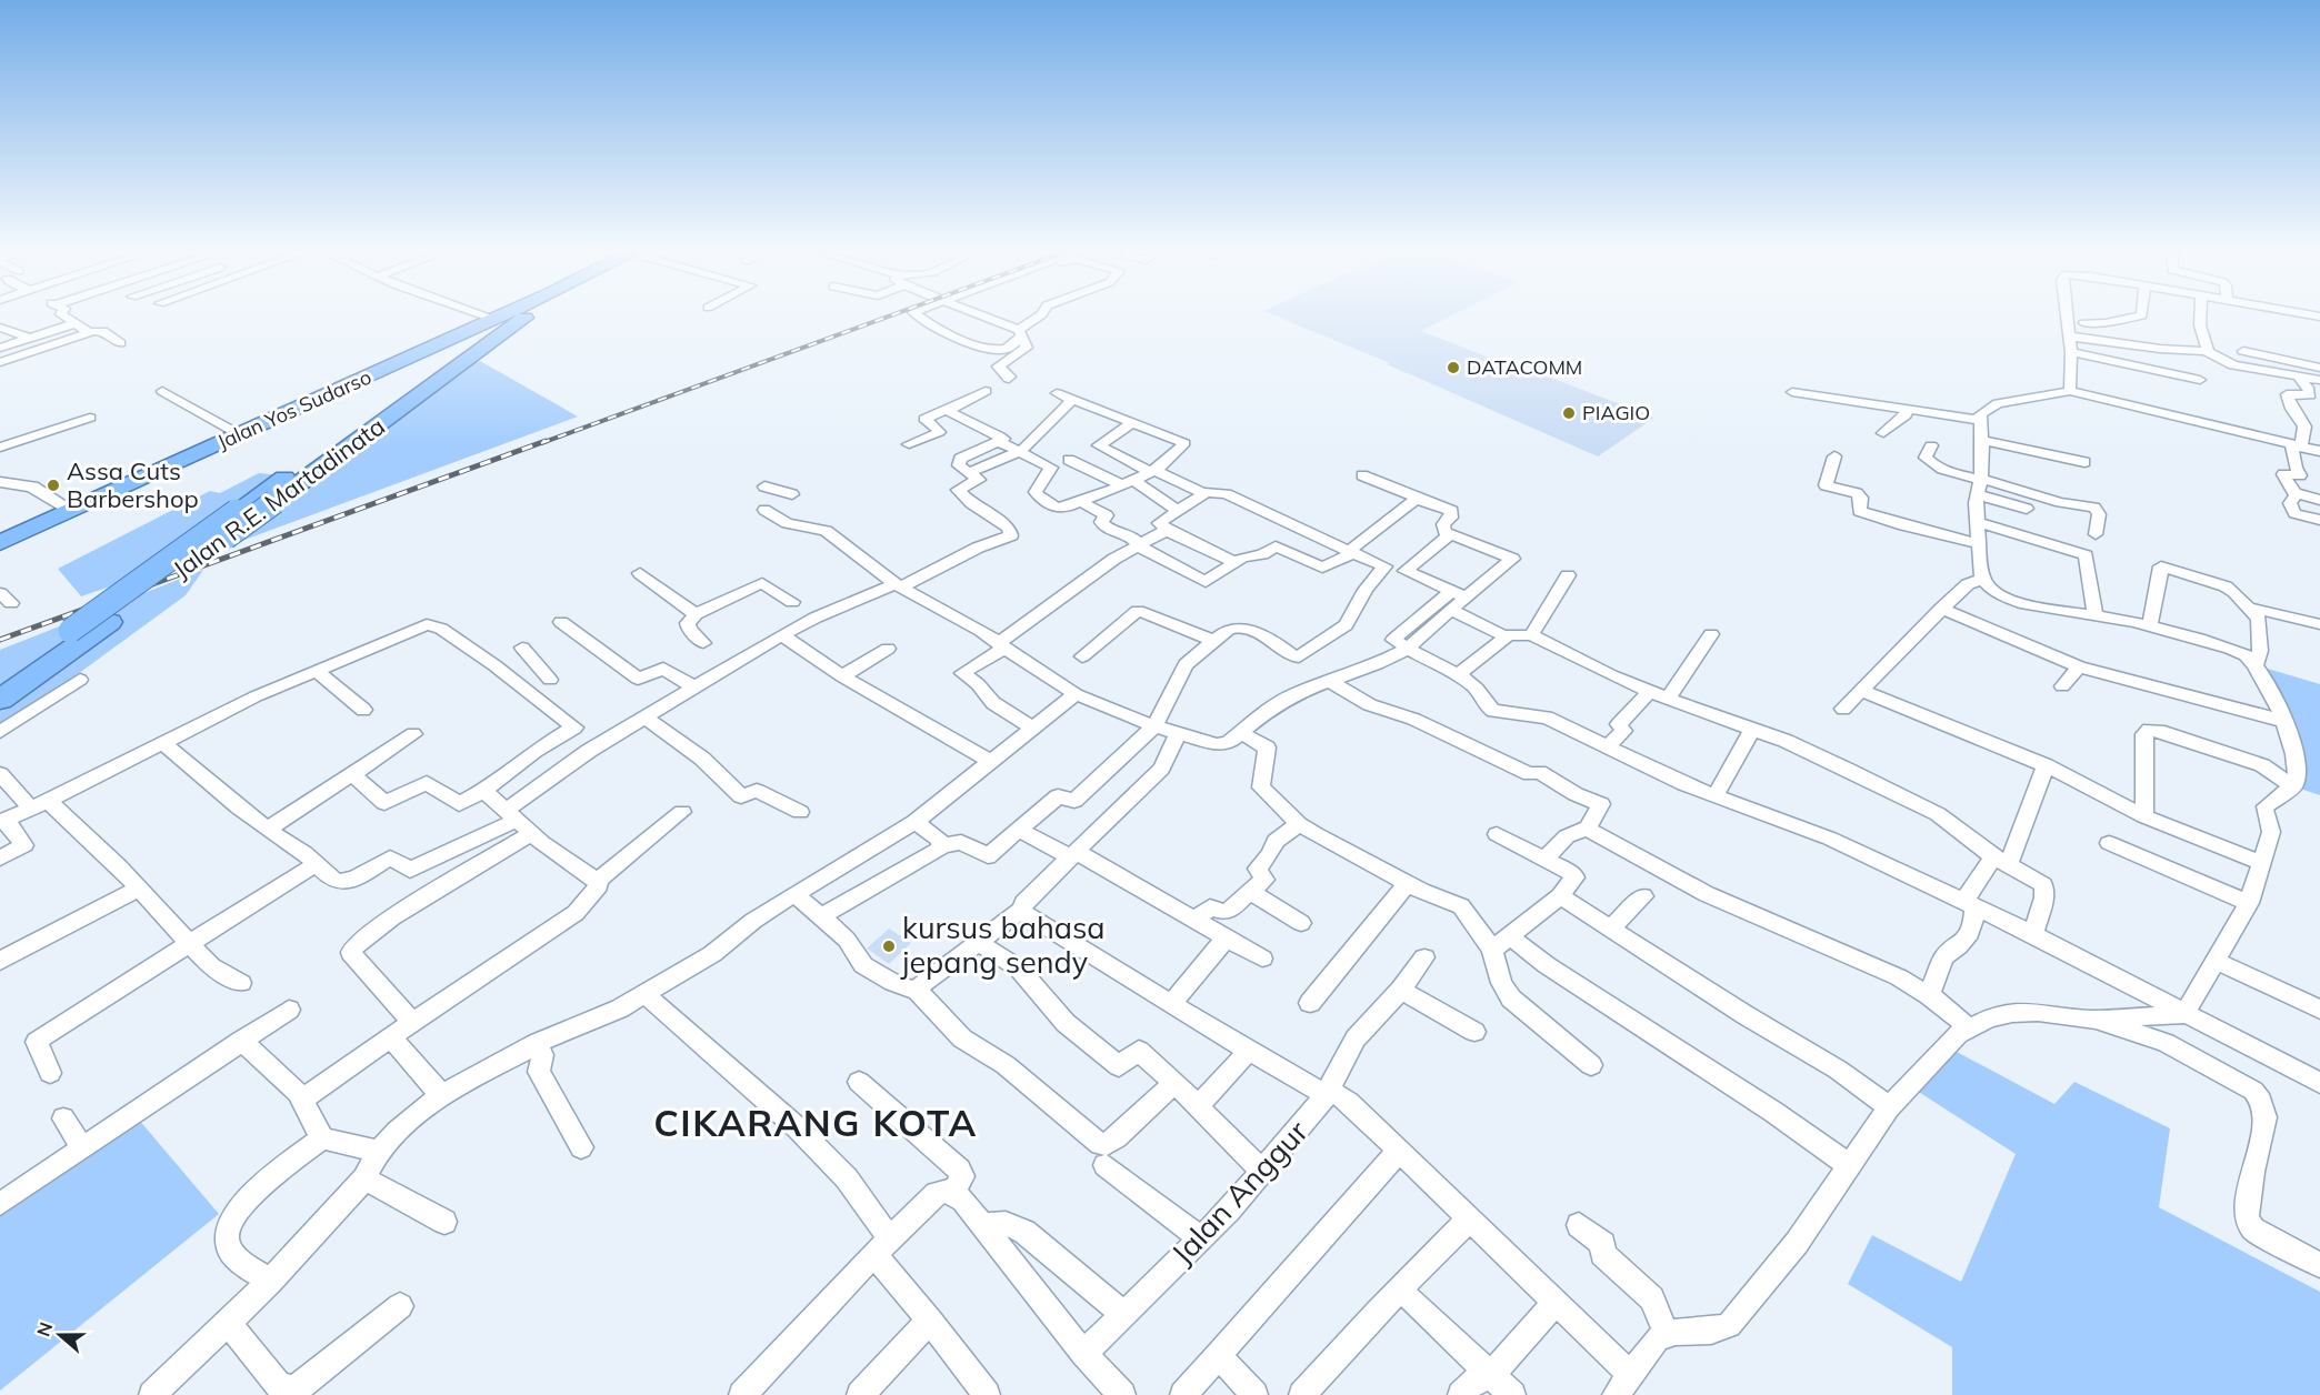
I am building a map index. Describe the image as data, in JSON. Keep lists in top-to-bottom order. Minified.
{"streets":{"highway":["Jalan Yos Sudarso","Jalan R.E. Martadinata"],"street":["Jalan Anggur"]},"districts":["CIKARANG KOTA"],"places":["DATACOMM","PIAGIO","Assa Cuts Barbershop","kursus bahasa jepang sendy"],"north":"left"}
